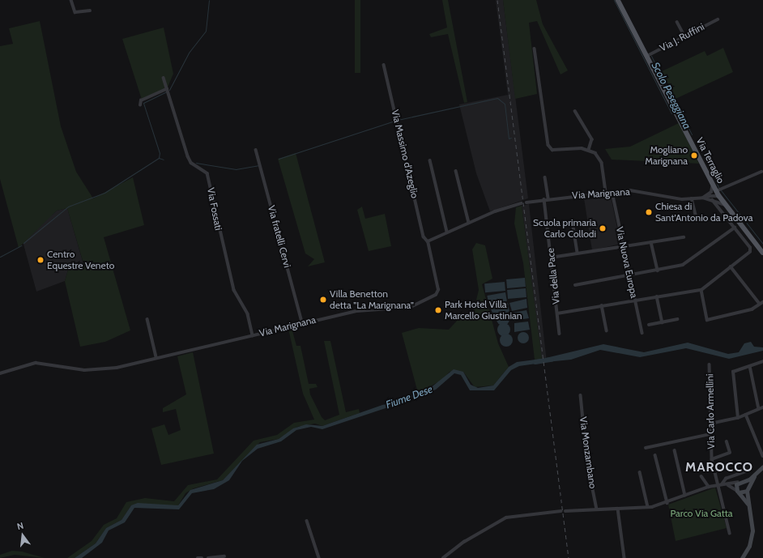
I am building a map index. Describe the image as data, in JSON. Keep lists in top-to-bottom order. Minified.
{"streets":{"main road":["Via Terraglio"],"street":["Via J. Ruffini","Via Massimo d'Azeglio","Via Marignana","Via Fossati","Via fratelli Cervi","Via Nuova Europa","Via della Pace","Via Carlo Armellini","Via Monzambano"]},"crossings":[["Via J. Ruffini","Via Terraglio"],["Via Massimo d'Azeglio","Via Marignana"],["Via Terraglio","Via Marignana"],["Via Marignana","Via Fossati"],["Via Marignana","Via fratelli Cervi"],["Via Marignana","Via Nuova Europa"],["Via Marignana","Via della Pace"]],"districts":["MAROCCO"],"water":["Scolo Peseggiana","Fiume Dese"],"parks":["Parco Via Gatta"],"places":["Mogliano Marignana","Chiesa di Sant'Antonio da Padova","Scuola primaria Carlo Collodi","Centro Equestre Veneto","Villa Benetton detta \"La Marignana\"","Park Hotel Villa Marcello Giustinian"],"north":"top"}
